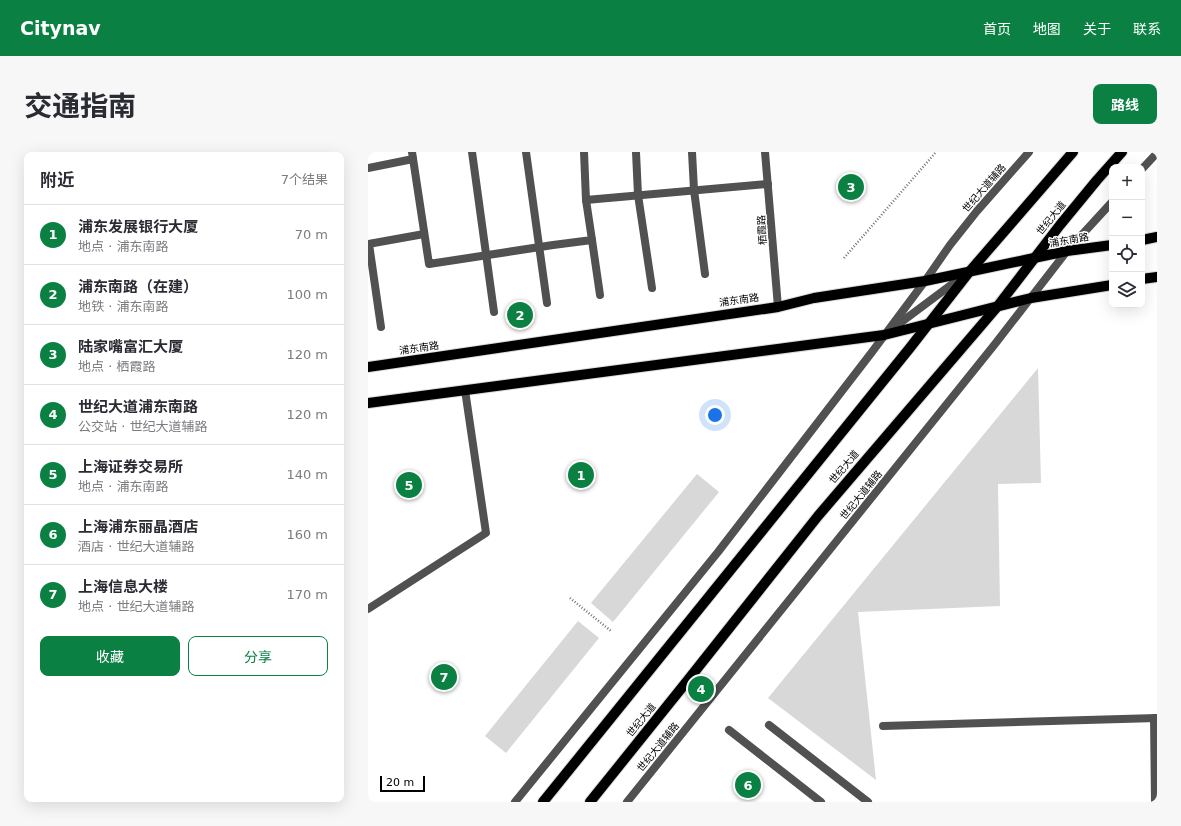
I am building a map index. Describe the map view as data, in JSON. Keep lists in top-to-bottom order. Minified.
{"streets":{"main road":["世纪大道","浦东南路"],"street":["世纪大道辅路","栖霞路"]},"crossings":[["世纪大道辅路","浦东南路"],["世纪大道","浦东南路"],["栖霞路","浦东南路"]],"scale_bar":"20 m","page":{"header":"Citynav","nav":["首页","地图","关于","联系"],"title":"交通指南","buttons":["路线",["收藏","分享"]],"heading":["附近","7个结果"],"map_buttons":["+","−"],"pins":["3","2","1","5","7","4","6"],"list":[{"mark":"1","name":"浦东发展银行大厦","note":"地点 · 浦东南路","value":"70 m"},{"mark":"2","name":"浦东南路（在建）","note":"地铁 · 浦东南路","value":"100 m"},{"mark":"3","name":"陆家嘴富汇大厦","note":"地点 · 栖霞路","value":"120 m"},{"mark":"4","name":"世纪大道浦东南路","note":"公交站 · 世纪大道辅路","value":"120 m"},{"mark":"5","name":"上海证券交易所","note":"地点 · 浦东南路","value":"140 m"},{"mark":"6","name":"上海浦东丽晶酒店","note":"酒店 · 世纪大道辅路","value":"160 m"},{"mark":"7","name":"上海信息大楼","note":"地点 · 世纪大道辅路","value":"170 m"}],"scale":"20 m"}}
